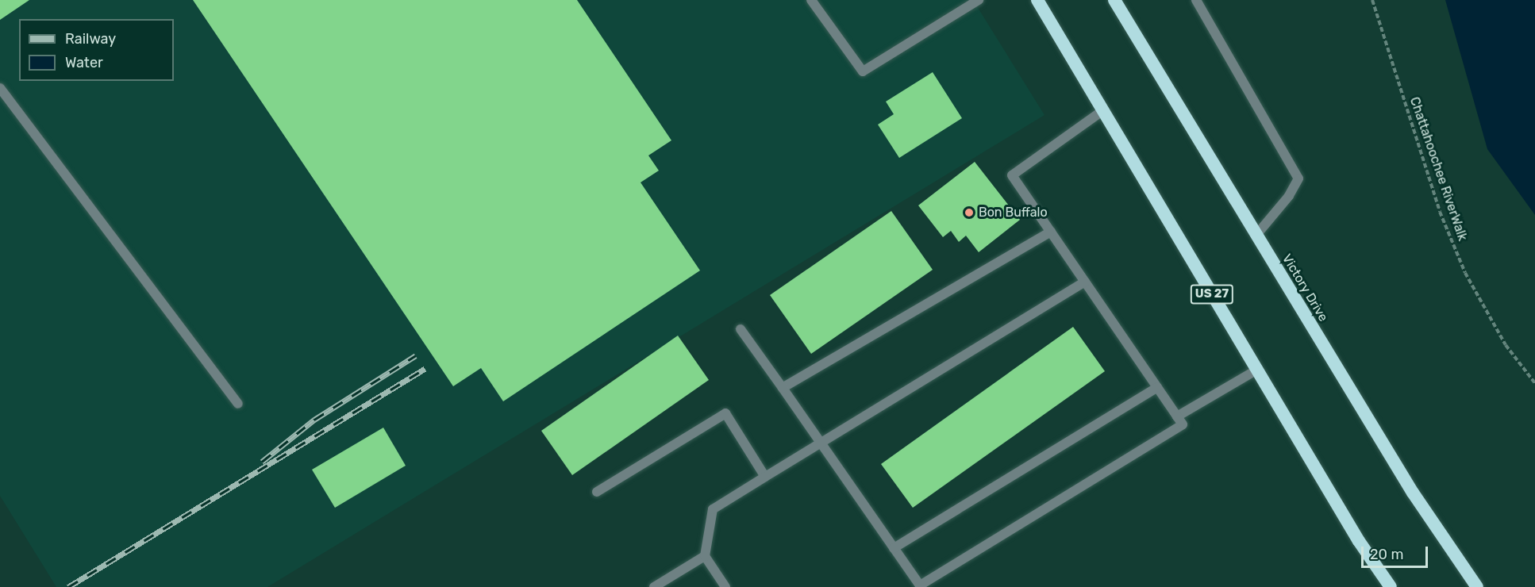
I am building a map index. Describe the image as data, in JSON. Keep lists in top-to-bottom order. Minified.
{"streets":{"highway":["Victory Drive","US 27"],"path":["Chattahoochee RiverWalk"]},"places":["Bon Buffalo"],"legend":["Railway","Water"],"scale_bar":"20 m"}
